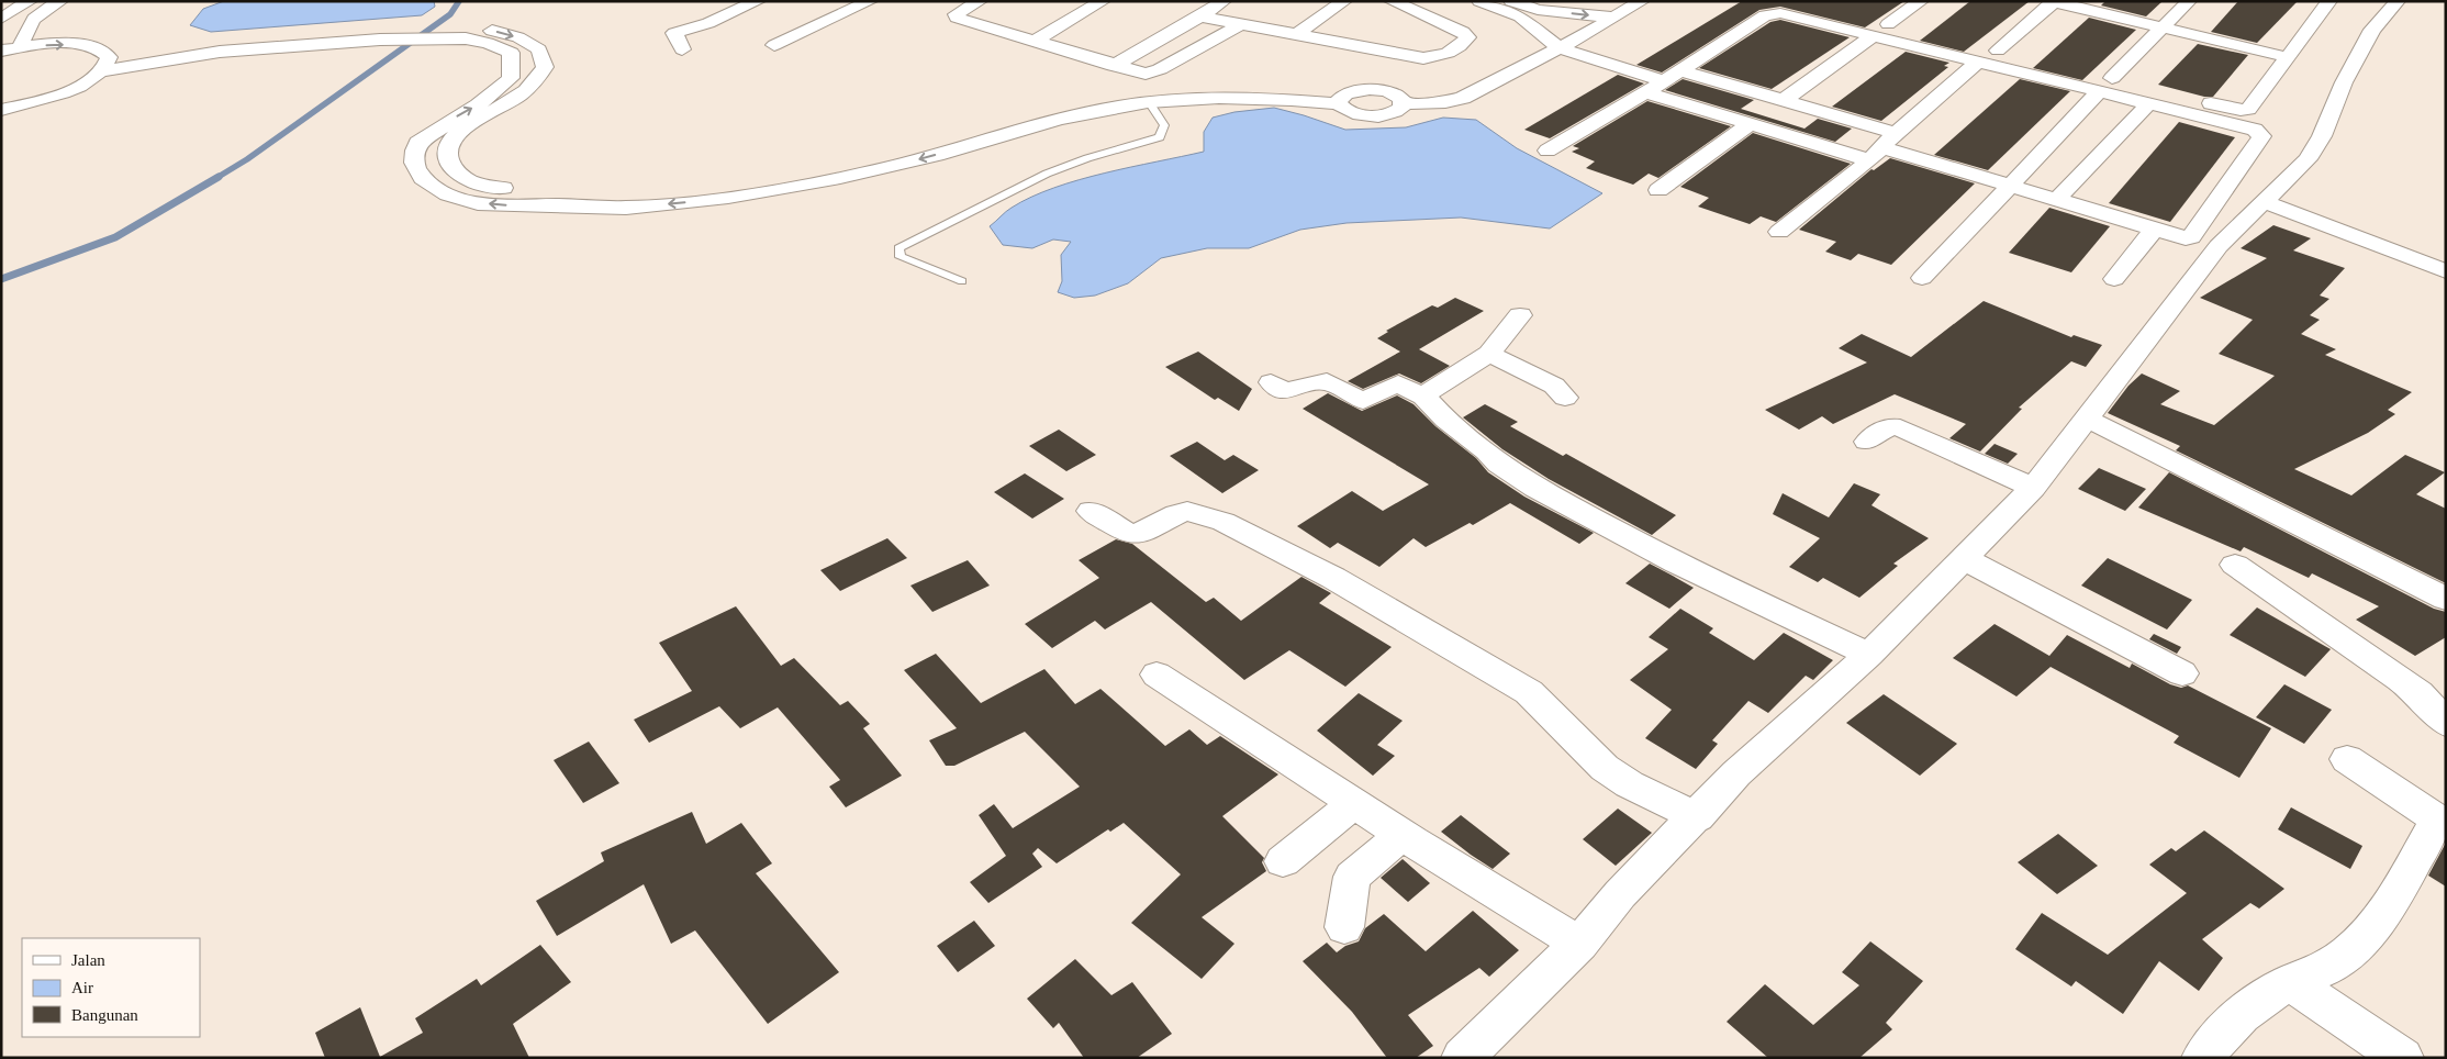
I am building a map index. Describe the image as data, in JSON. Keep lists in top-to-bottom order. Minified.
{"legend":["Jalan","Air","Bangunan"]}
